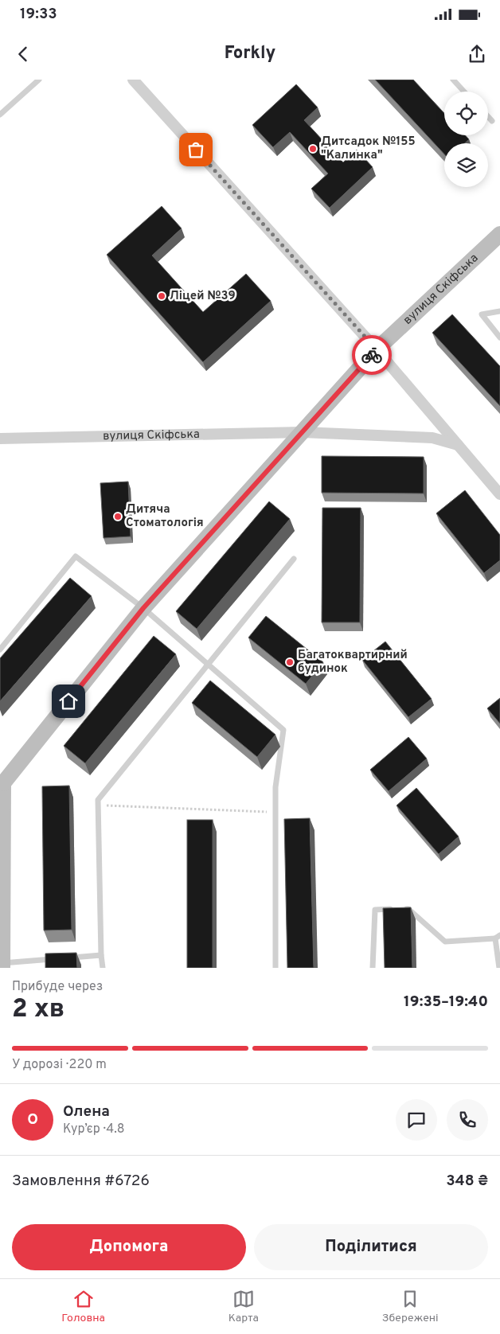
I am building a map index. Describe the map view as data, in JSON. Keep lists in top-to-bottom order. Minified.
{"streets":{"street":["вулиця Скіфська"]},"places":["Дитсадок №155 \"Калинка\"","Ліцей №39","Дитяча Стоматологія","Багатоквартирний будинок"],"page":{"status":"19:33","header":"Forkly","heading":["2 хв","Прибуде через","19:35–19:40"],"panel":["Олена","Кур’єр · 4.8","Замовлення #6726","348 ₴"],"bar":"У дорозі · 220 m","round":"О","buttons":["Допомога","Поділитися"],"tabs":["Головна","Карта","Збережені"]}}
